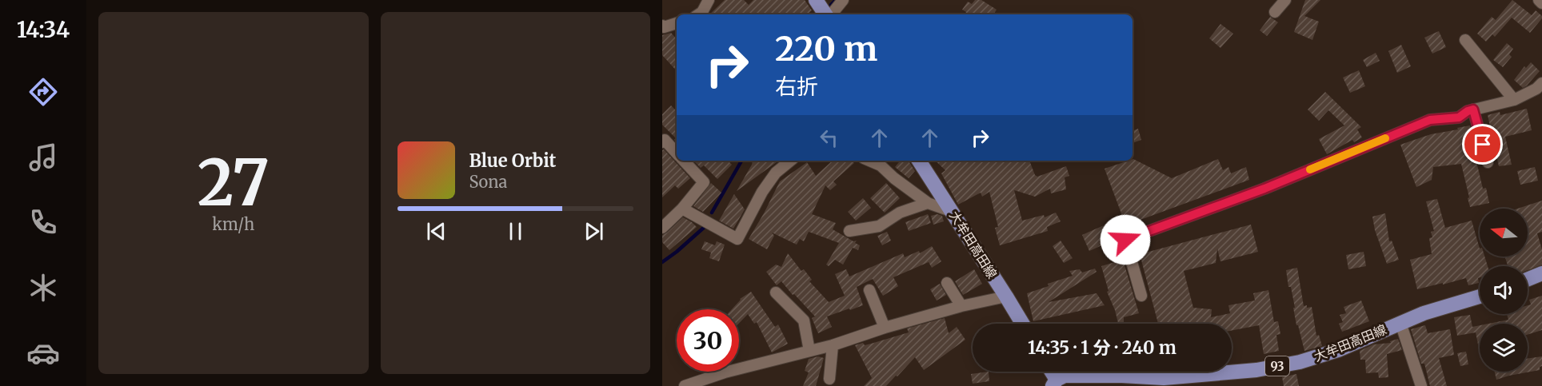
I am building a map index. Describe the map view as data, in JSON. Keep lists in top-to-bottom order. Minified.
{"streets":{"main road":["大牟田高田線","93"]},"north":"left","page":{"tabs":"14:34","tile":["27","km/h"],"turn":["220 m","右折"],"song":["Blue Orbit","Sona"],"limit":"30","trip":"14:35 · 1 分 · 240 m"}}
